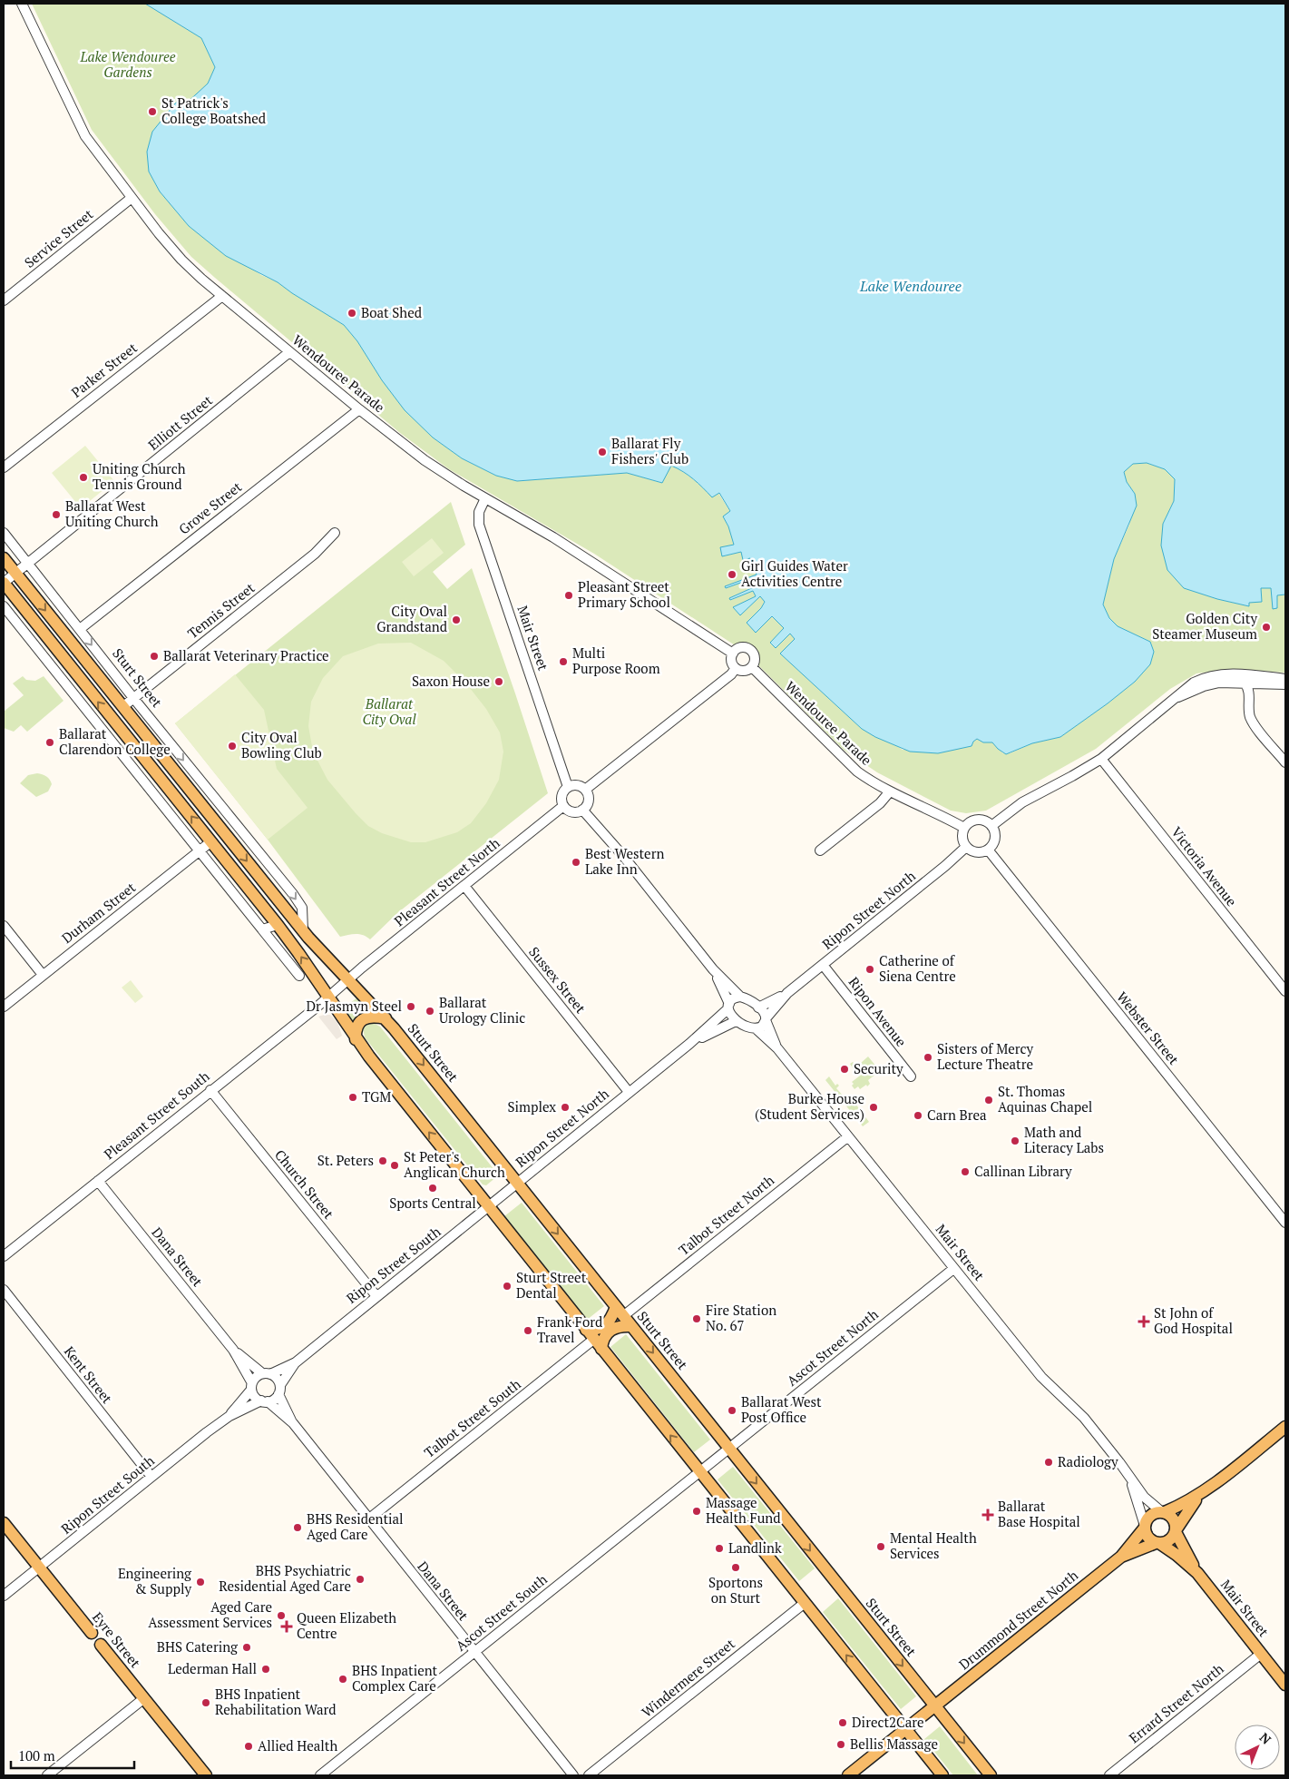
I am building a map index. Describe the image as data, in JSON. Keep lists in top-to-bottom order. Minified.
{"streets":{"main road":["Mair Street","Sturt Street","Drummond Street North","Eyre Street"],"street":["Service Street","Parker Street","Wendouree Parade","Elliott Street","Grove Street","Tennis Street","Victoria Avenue","Pleasant Street North","Ripon Street North","Durham Street","Sussex Street","Ripon Avenue","Webster Street","Pleasant Street South","Church Street","Talbot Street North","Dana Street","Ripon Street South","Ascot Street North","Kent Street","Talbot Street South","Ascot Street South","Windermere Street","Errard Street North"]},"crossings":[["Service Street","Wendouree Parade"],["Parker Street","Wendouree Parade"],["Wendouree Parade","Elliott Street"],["Wendouree Parade","Grove Street"],["Wendouree Parade","Mair Street"],["Wendouree Parade","Ripon Street North"],["Wendouree Parade","Webster Street"],["Elliott Street","Sturt Street"],["Grove Street","Sturt Street"],["Tennis Street","Sturt Street"],["Mair Street","Pleasant Street North"],["Mair Street","Ripon Street North"],["Mair Street","Talbot Street North"],["Mair Street","Ascot Street North"],["Mair Street","Drummond Street North"],["Mair Street","Errard Street North"],["Sturt Street","Pleasant Street North"],["Sturt Street","Ripon Street North"],["Sturt Street","Talbot Street North"],["Sturt Street","Ascot Street North"],["Sturt Street","Drummond Street North"],["Pleasant Street North","Sussex Street"],["Pleasant Street North","Pleasant Street South"],["Ripon Street North","Sussex Street"],["Ripon Street North","Ripon Avenue"],["Ripon Street North","Webster Street"],["Ripon Street North","Ripon Street South"],["Pleasant Street South","Church Street"],["Pleasant Street South","Dana Street"],["Church Street","Ripon Street South"],["Dana Street","Ripon Street South"],["Dana Street","Talbot Street South"],["Dana Street","Ascot Street South"],["Ripon Street South","Kent Street"],["Ripon Street South","Eyre Street"],["Ascot Street North","Ascot Street South"]],"one_way":["Sturt Street"],"water":["Lake Wendouree"],"parks":["Lake Wendouree Gardens","Ballarat City Oval"],"places":{"other":["St Patrick's College Boatshed","Boat Shed","Ballarat Fly Fishers' Club","Uniting Church Tennis Ground","Ballarat West Uniting Church","Girl Guides Water Activities Centre","Pleasant Street Primary School","City Oval Grandstand","Golden City Steamer Museum","Ballarat Veterinary Practice","Multi Purpose Room","Saxon House","Ballarat Clarendon College","City Oval Bowling Club","Best Western Lake Inn","Catherine of Siena Centre","Dr Jasmyn Steel","Ballarat Urology Clinic","Sisters of Mercy Lecture Theatre","Security","TGM","St. Thomas Aquinas Chapel","Simplex","Burke House (Student Services)","Carn Brea","Math and Literacy Labs","St. Peters","St Peter's Anglican Church","Callinan Library","Sports Central","Sturt Street Dental","Fire Station No. 67","Frank Ford Travel","Ballarat West Post Office","Radiology","Massage Health Fund","BHS Residential Aged Care","Mental Health Services","Landlink","Sportons on Sturt","BHS Psychiatric Residential Aged Care","Engineering & Supply","Aged Care Assessment Services","BHS Catering","Lederman Hall","BHS Inpatient Complex Care","BHS Inpatient Rehabilitation Ward","Direct2Care","Bellis Massage","Allied Health"],"health":["St John of God Hospital","Ballarat Base Hospital","Queen Elizabeth Centre"]},"scale_bar":"100 m","north":"top right"}
